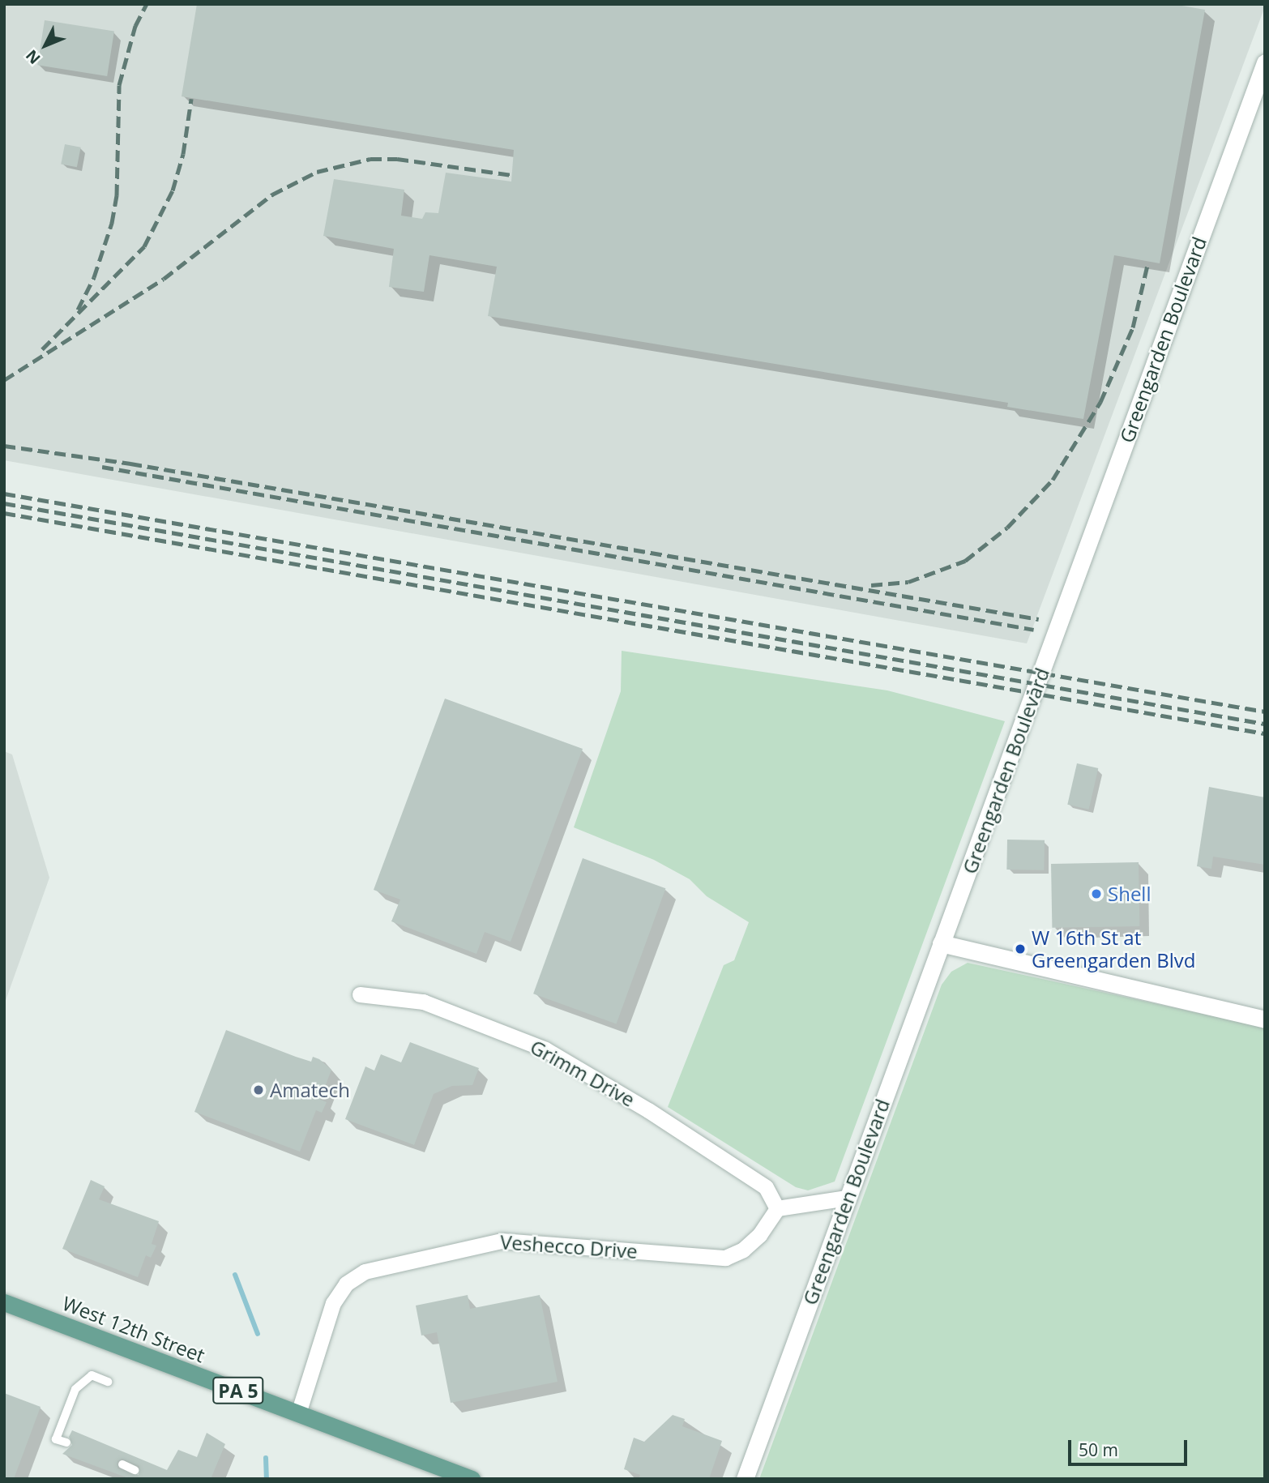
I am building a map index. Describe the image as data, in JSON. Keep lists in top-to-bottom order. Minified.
{"streets":{"main road":["West 12th Street","PA 5"],"street":["Greengarden Boulevard","Grimm Drive","Veshecco Drive"]},"crossings":[["Grimm Drive","Veshecco Drive"],["Veshecco Drive","West 12th Street"]],"places":["Shell","W 16th St at Greengarden Blvd","Amatech"],"scale_bar":"50 m","north":"bottom left"}
